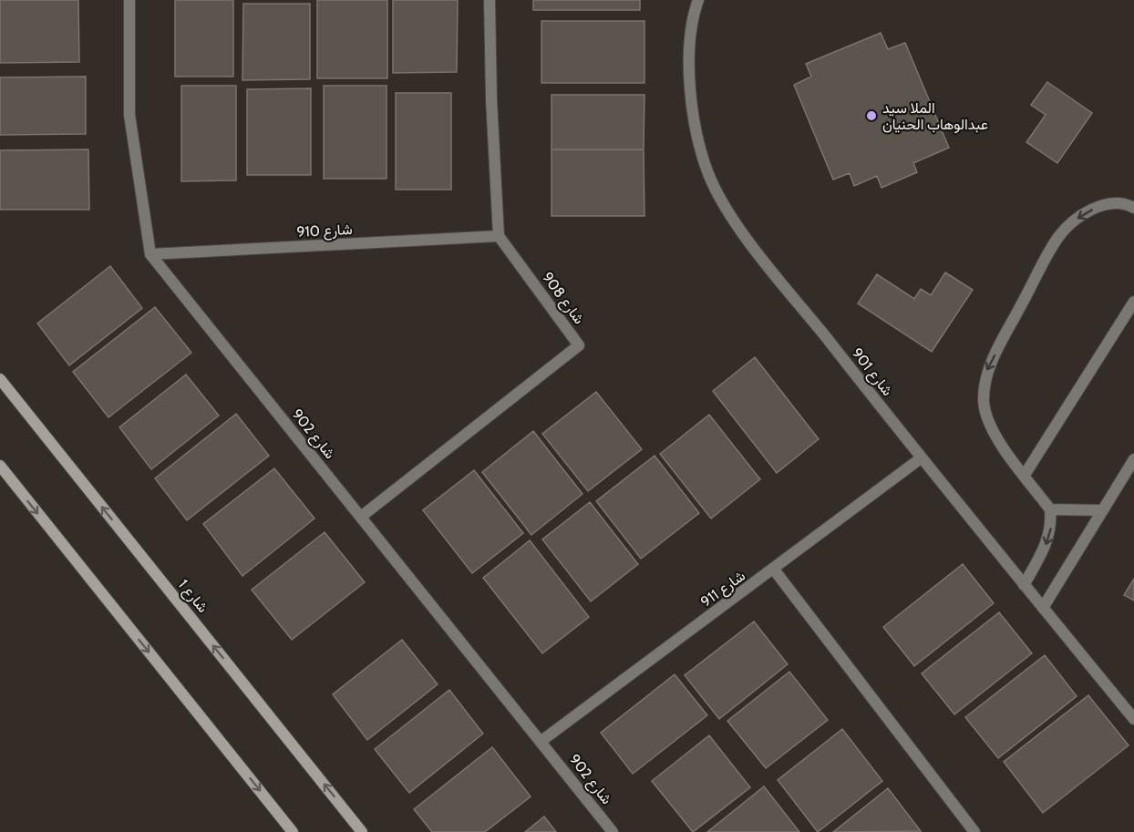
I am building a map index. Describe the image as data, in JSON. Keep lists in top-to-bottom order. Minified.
{"streets":{"street":["شارع 910","شارع 908","شارع 901","شارع 902","شارع 911","شارع 1"]},"crossings":[["شارع 910","شارع 908"],["شارع 910","شارع 902"],["شارع 908","شارع 902"],["شارع 901","شارع 911"],["شارع 902","شارع 911"]],"places":["الملا سيد عبدالوهاب الحنيان"]}
